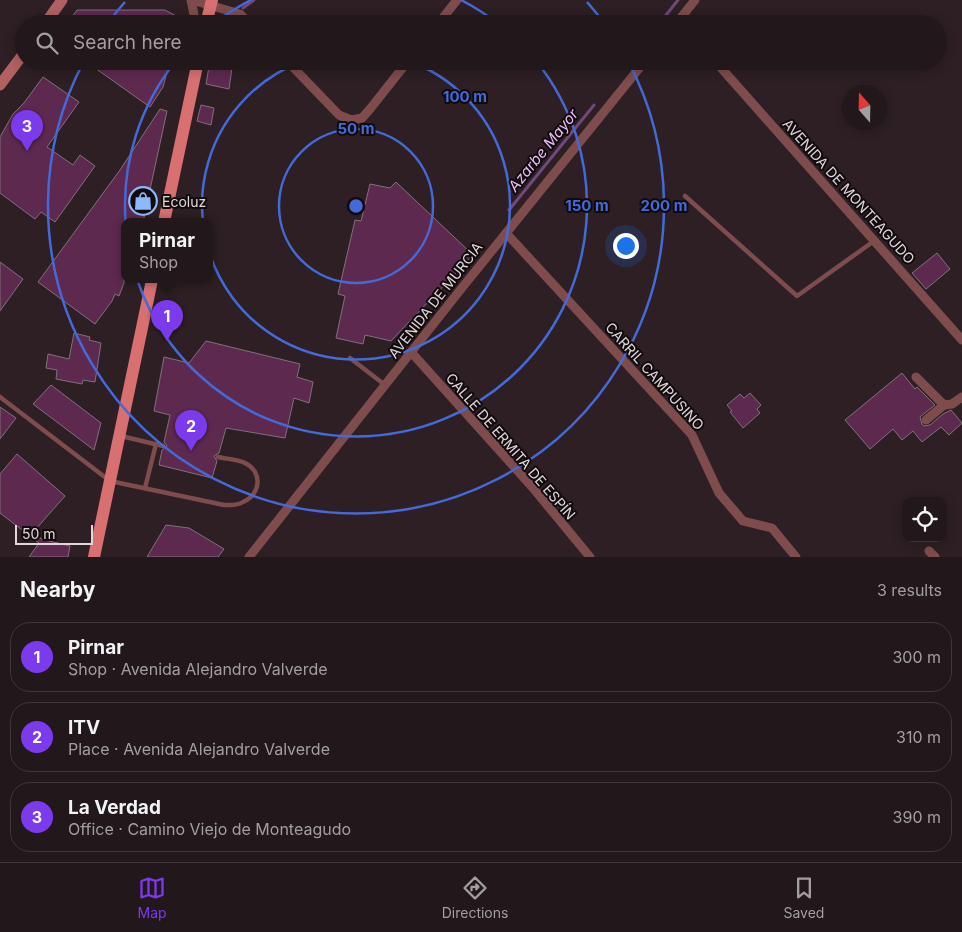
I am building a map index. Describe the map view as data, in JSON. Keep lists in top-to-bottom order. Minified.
{"streets":{"street":["AVENIDA DE MONTEAGUDO","AVENIDA DE MURCIA","CARRIL CAMPUSINO","CALLE DE ERMITA DE ESPÍN"]},"crossings":[["AVENIDA DE MURCIA","CARRIL CAMPUSINO"],["AVENIDA DE MURCIA","CALLE DE ERMITA DE ESPÍN"]],"water":["Azarbe Mayor"],"places":{"shop":["Ecoluz"]},"scale_bar":"50 m","north":"top","page":{"search":"Search here","pins":["3","1","2"],"popup":["Pirnar","Shop"],"scale":"50 m","heading":["Nearby","3 results"],"list":[{"mark":"1","name":"Pirnar","note":"Shop · Avenida Alejandro Valverde","value":"300 m"},{"mark":"2","name":"ITV","note":"Place · Avenida Alejandro Valverde","value":"310 m"},{"mark":"3","name":"La Verdad","note":"Office · Camino Viejo de Monteagudo","value":"390 m"}],"nav":["Map","Directions","Saved"]},"rings":["100 m","50 m","150 m","200 m"]}
